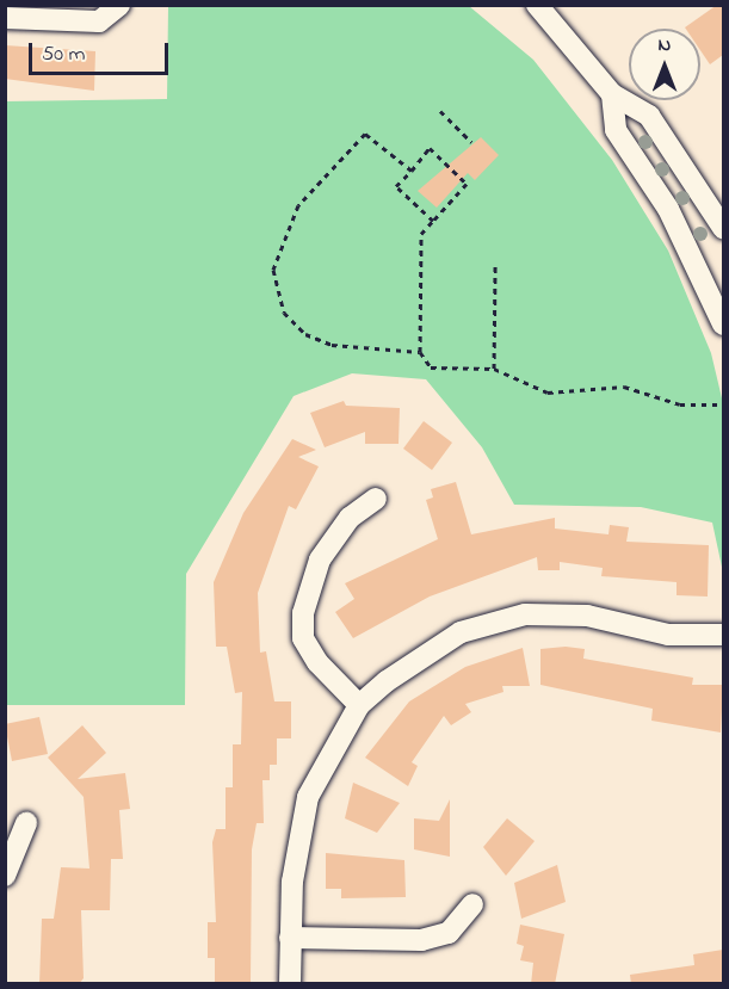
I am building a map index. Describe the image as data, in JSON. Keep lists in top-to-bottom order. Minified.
{"scale_bar":"50 m","north":"top"}
